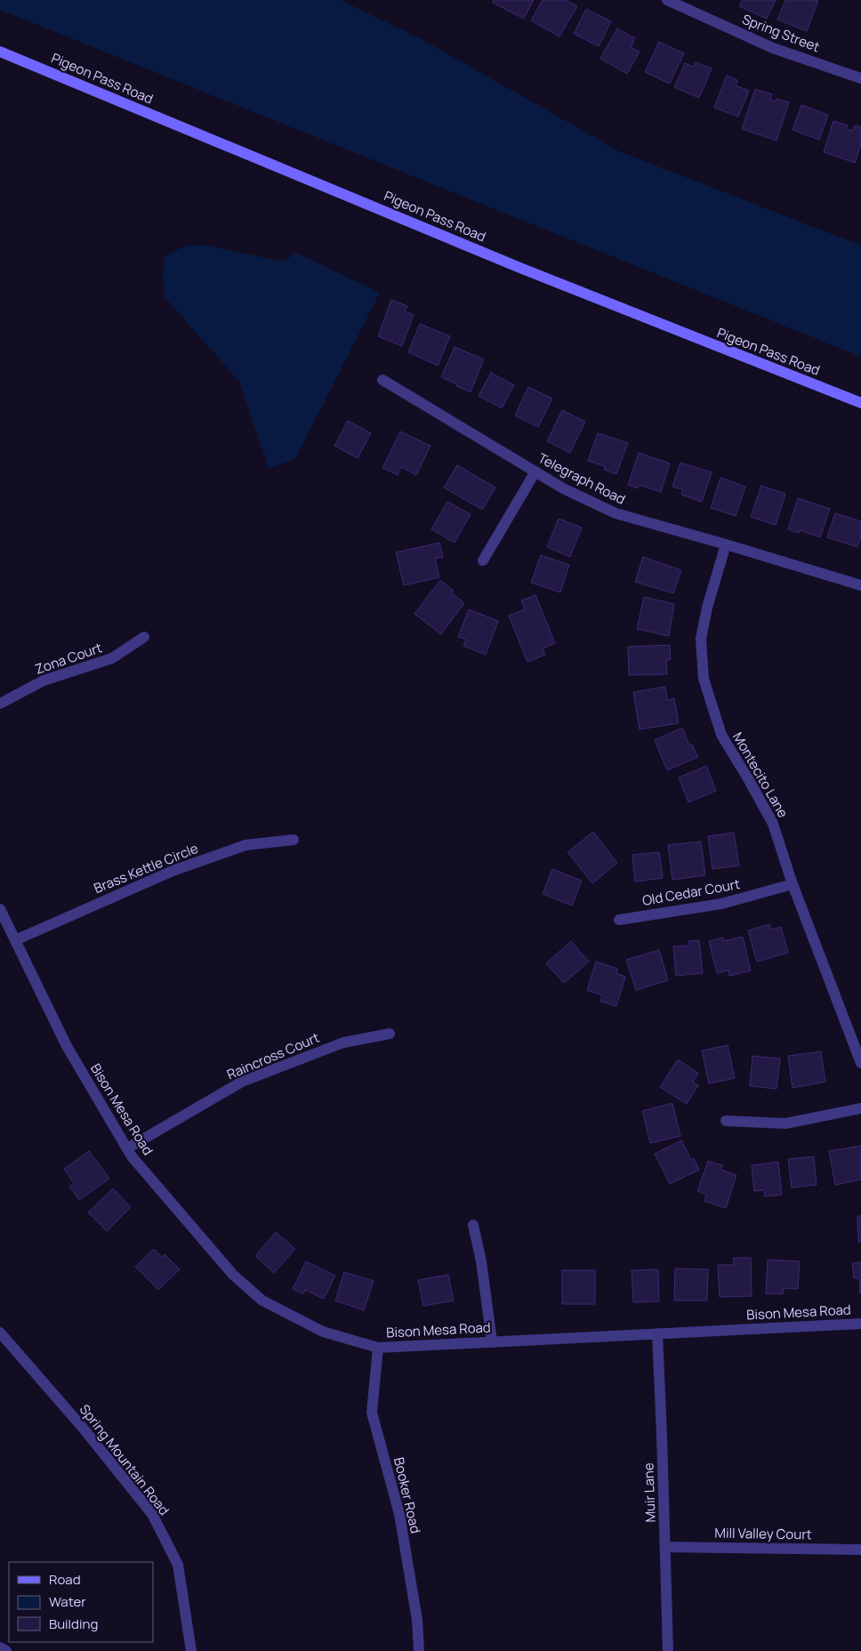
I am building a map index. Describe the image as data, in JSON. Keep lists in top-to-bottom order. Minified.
{"streets":{"street":["Spring Street","Pigeon Pass Road","Telegraph Road","Zona Court","Montecito Lane","Brass Kettle Circle","Old Cedar Court","Raincross Court","Bison Mesa Road","Spring Mountain Road","Muir Lane","Booker Road","Mill Valley Court"]},"crossings":[["Telegraph Road","Montecito Lane"],["Montecito Lane","Old Cedar Court"],["Brass Kettle Circle","Bison Mesa Road"],["Raincross Court","Bison Mesa Road"],["Bison Mesa Road","Muir Lane"],["Bison Mesa Road","Booker Road"],["Muir Lane","Mill Valley Court"]],"legend":["Road","Water","Building"]}
